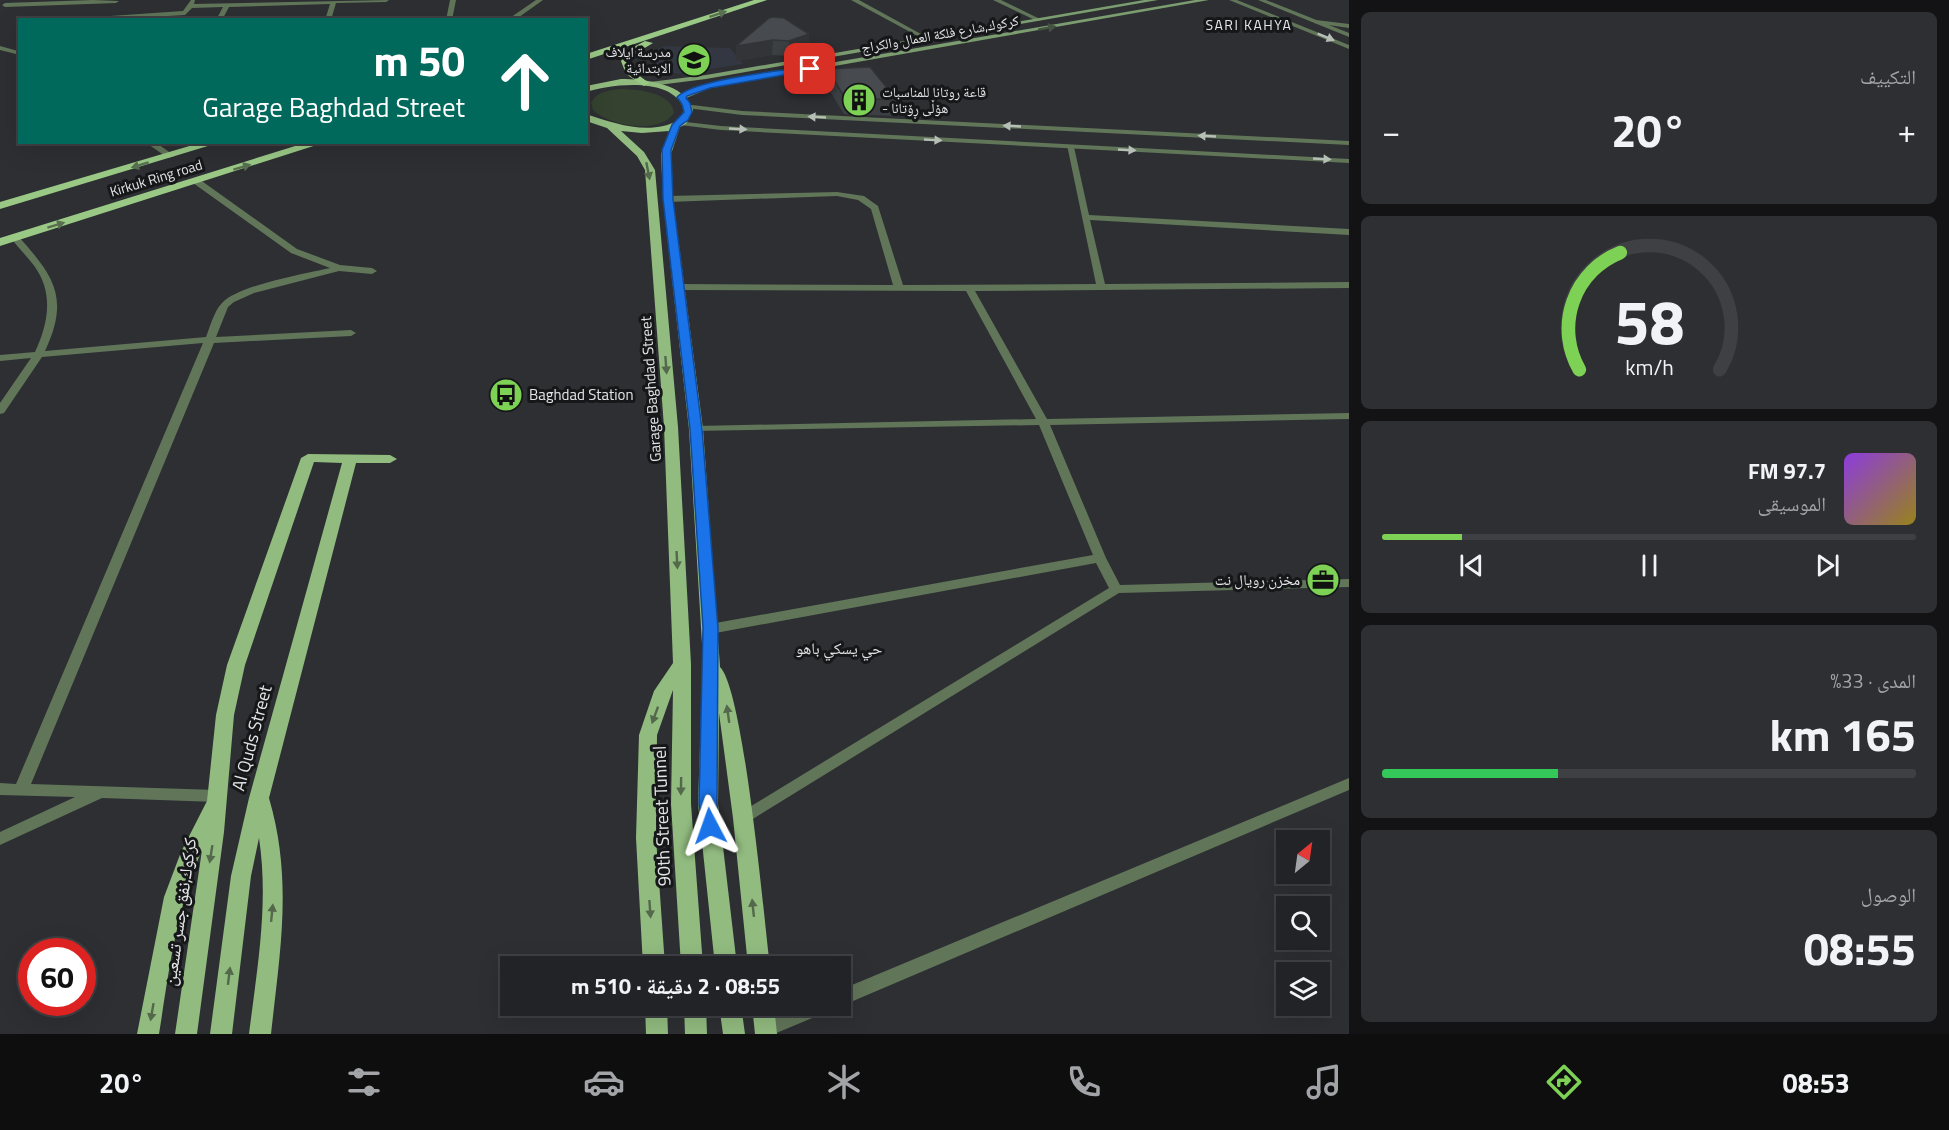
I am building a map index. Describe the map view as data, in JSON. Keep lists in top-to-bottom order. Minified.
{"streets":{"highway":["Kirkuk Ring road"],"main road":["كركوك,شارع فلكة العمال والكراج","Garage Baghdad Street","Al Quds Street","90th Street Tunnel","كركوك,نفق جسر تسعين"]},"crossings":[["Garage Baghdad Street","90th Street Tunnel"],["Al Quds Street","كركوك,نفق جسر تسعين"]],"districts":["SARI KAHYA","حي يسكي باهو"],"places":{"school or university":["مدرسة ايلاف الابتدائية"],"building":["قاعة روتانا للمناسبات - هۆڵی ڕۆتانا"],"bus stop":["Baghdad Station"],"office":["مخزن رويال نت"]},"north":"top right","page":{"tile":["التكييف",["المدى · 33%","165 km"],["الوصول","08:55"]],"turn":["50 m","Garage Baghdad Street"],"heat":["−","20°","+"],"song":["97.7 FM","الموسيقى"],"limit":"60","trip":"08:55 · 2 دقيقة · 510 m","tabs":["08:53","20°"],"gauge":["58","km/h"]}}
